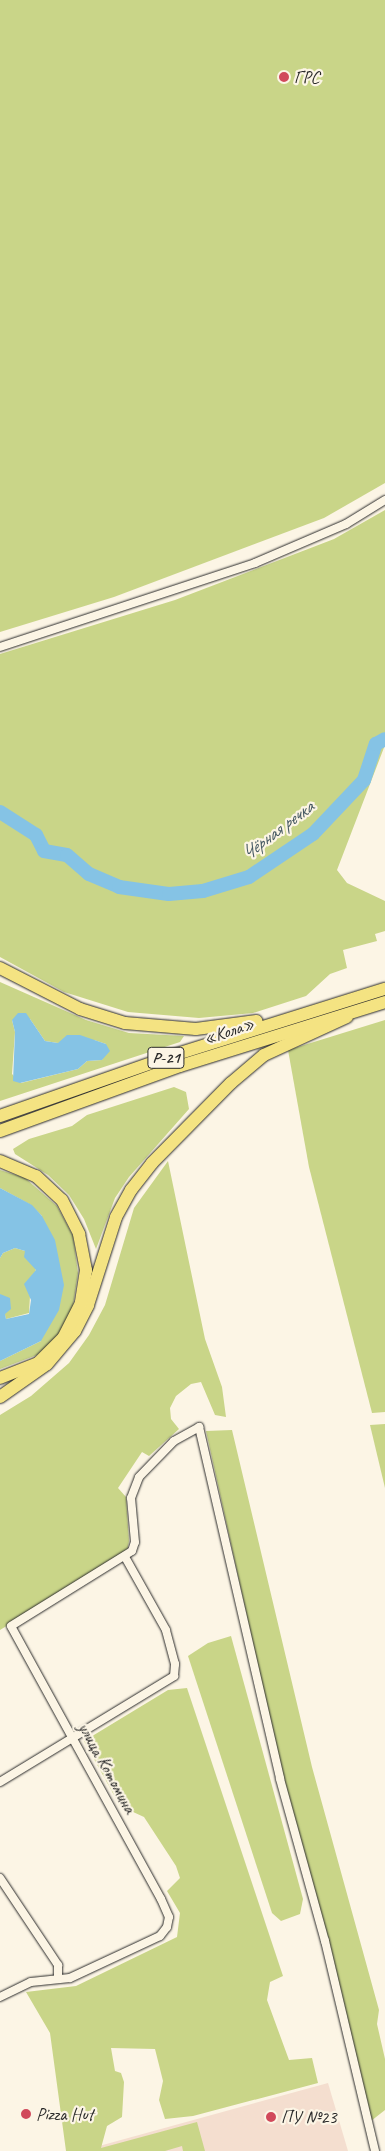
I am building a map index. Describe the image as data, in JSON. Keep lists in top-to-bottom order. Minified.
{"streets":{"main road":["«Кола»","Р-21"],"street":["улица Котомина"]},"water":["Чёрная речка"],"places":["ГРС","Pizza Hut","ПУ №23"]}
